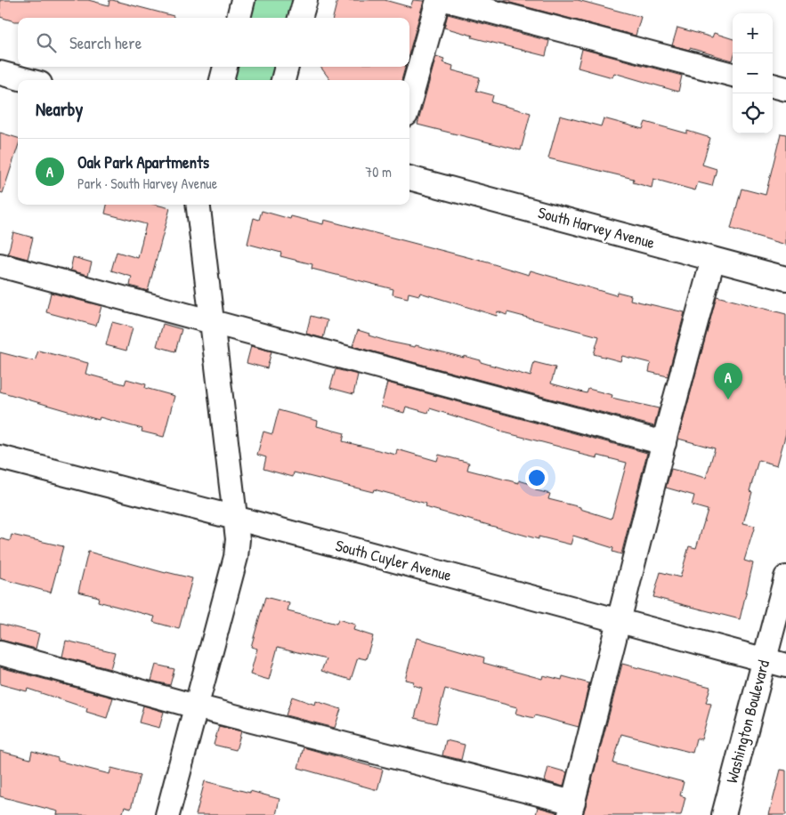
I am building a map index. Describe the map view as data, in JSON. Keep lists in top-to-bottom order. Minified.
{"streets":{"street":["South Harvey Avenue","South Cuyler Avenue","Washington Boulevard"]},"crossings":[["South Cuyler Avenue","Washington Boulevard"]],"page":{"map_buttons":["+","−"],"search":"Search here","heading":"Nearby","list":[{"mark":"A","name":"Oak Park Apartments","note":"Park · South Harvey Avenue","value":"70 m"}],"pins":"A"}}
